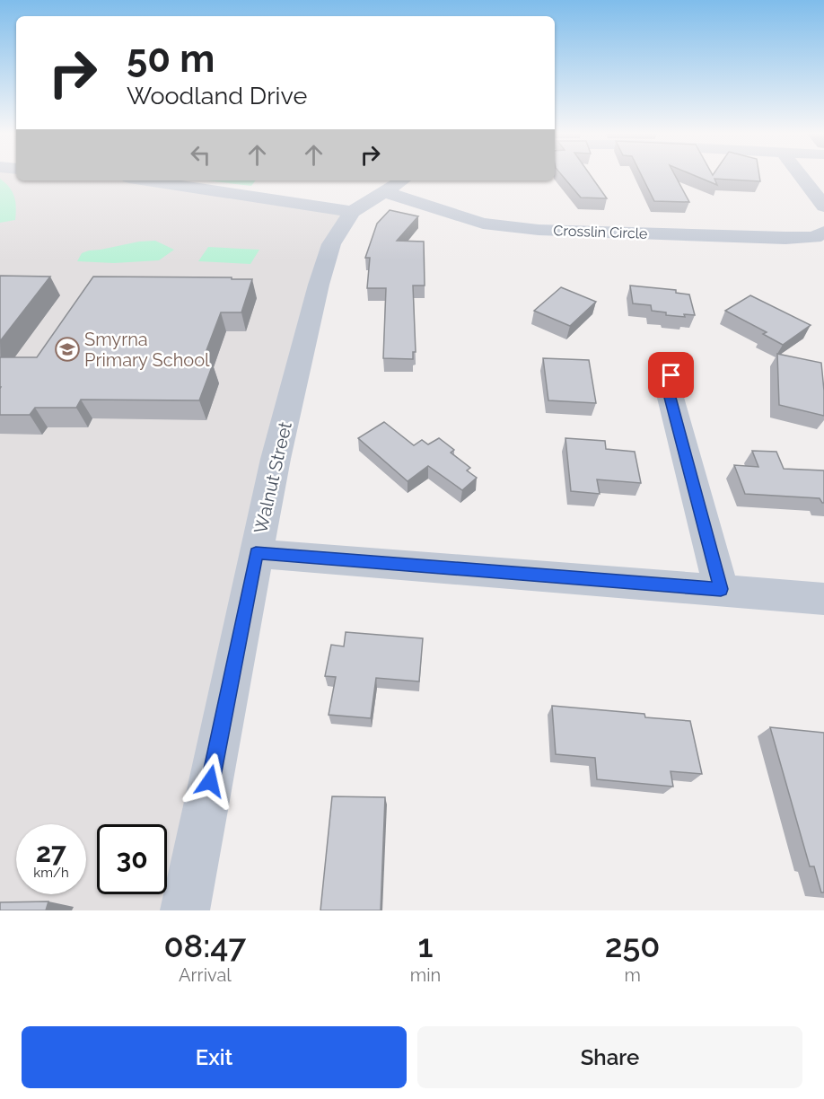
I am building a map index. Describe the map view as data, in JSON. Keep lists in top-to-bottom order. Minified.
{"streets":{"street":["Crosslin Circle","Walnut Street"]},"crossings":[["Crosslin Circle","Walnut Street"]],"places":{"school or university":["Smyrna Primary School"]},"page":{"turn":["50 m","Woodland Drive"],"speed":"27 km/h","limit":"30","eta":["08:47","Arrival","1","min","250","m"],"buttons":["Exit","Share"]}}
